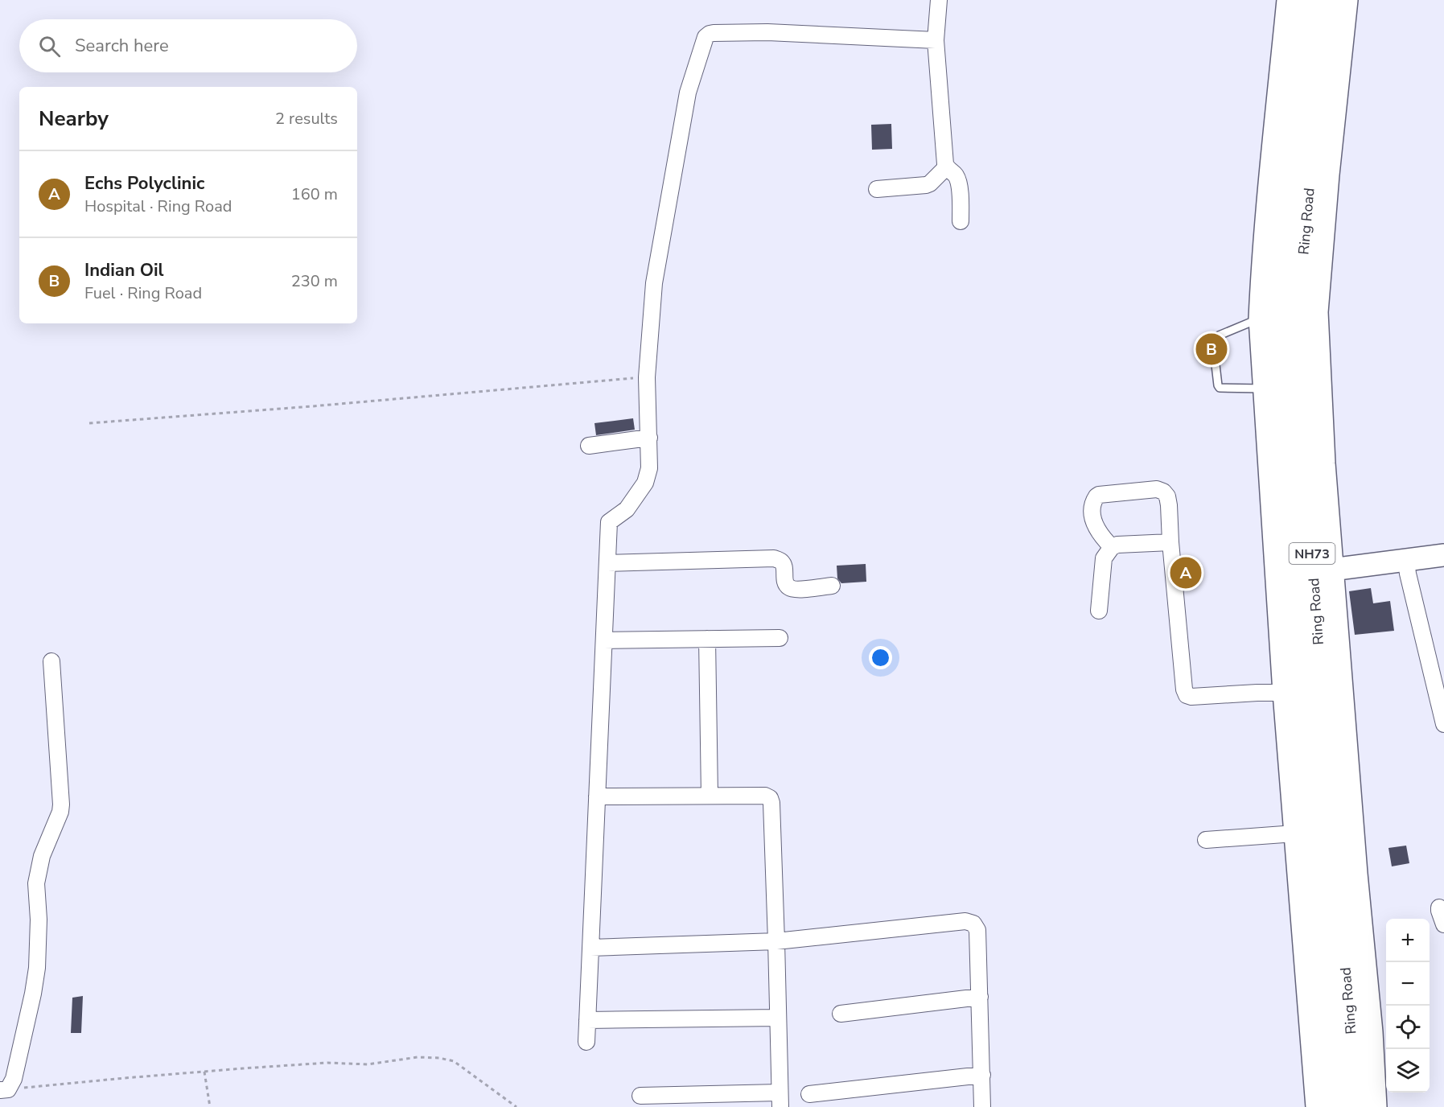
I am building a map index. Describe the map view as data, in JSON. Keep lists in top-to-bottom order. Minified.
{"streets":{"highway":["Ring Road","NH73"]},"page":{"search":"Search here","heading":["Nearby","2 results"],"list":[{"mark":"A","name":"Echs Polyclinic","note":"Hospital · Ring Road","value":"160 m"},{"mark":"B","name":"Indian Oil","note":"Fuel · Ring Road","value":"230 m"}],"pins":["B","A"],"map_buttons":["+","−"]}}
